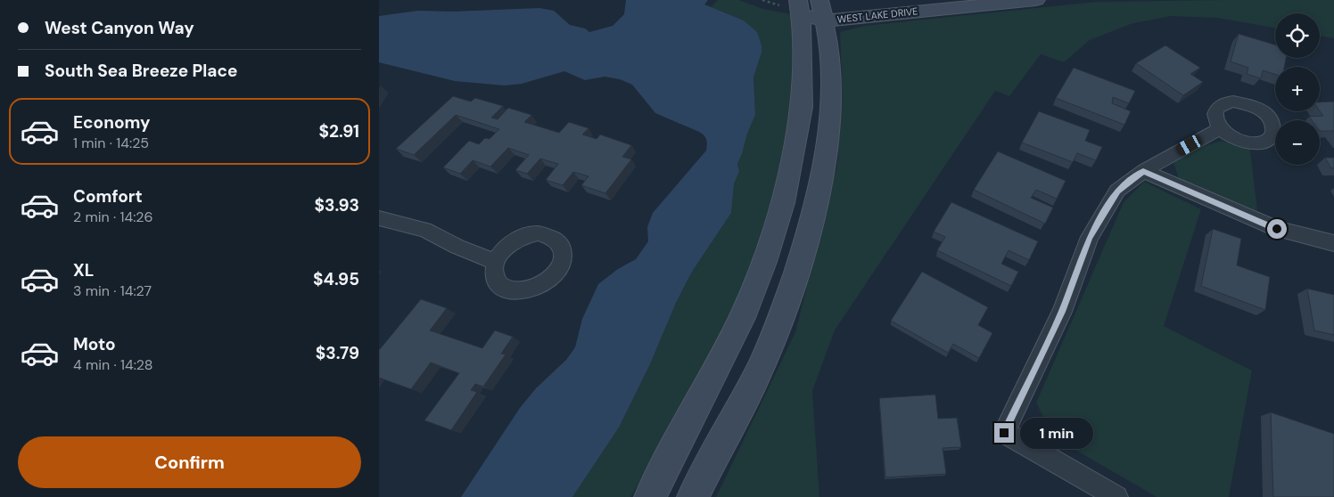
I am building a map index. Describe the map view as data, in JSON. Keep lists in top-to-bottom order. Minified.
{"streets":{"street":["WEST LAKE DRIVE"]},"page":{"banner":["West Canyon Way","South Sea Breeze Place"],"map_buttons":["+","−"],"list":[{"name":"Economy","note":"1 min · 14:25","value":"$2.91"},{"name":"Comfort","note":"2 min · 14:26","value":"$3.93"},{"name":"XL","note":"3 min · 14:27","value":"$4.95"},{"name":"Moto","note":"4 min · 14:28","value":"$3.79"}],"bubble":"1 min","buttons":"Confirm"}}
